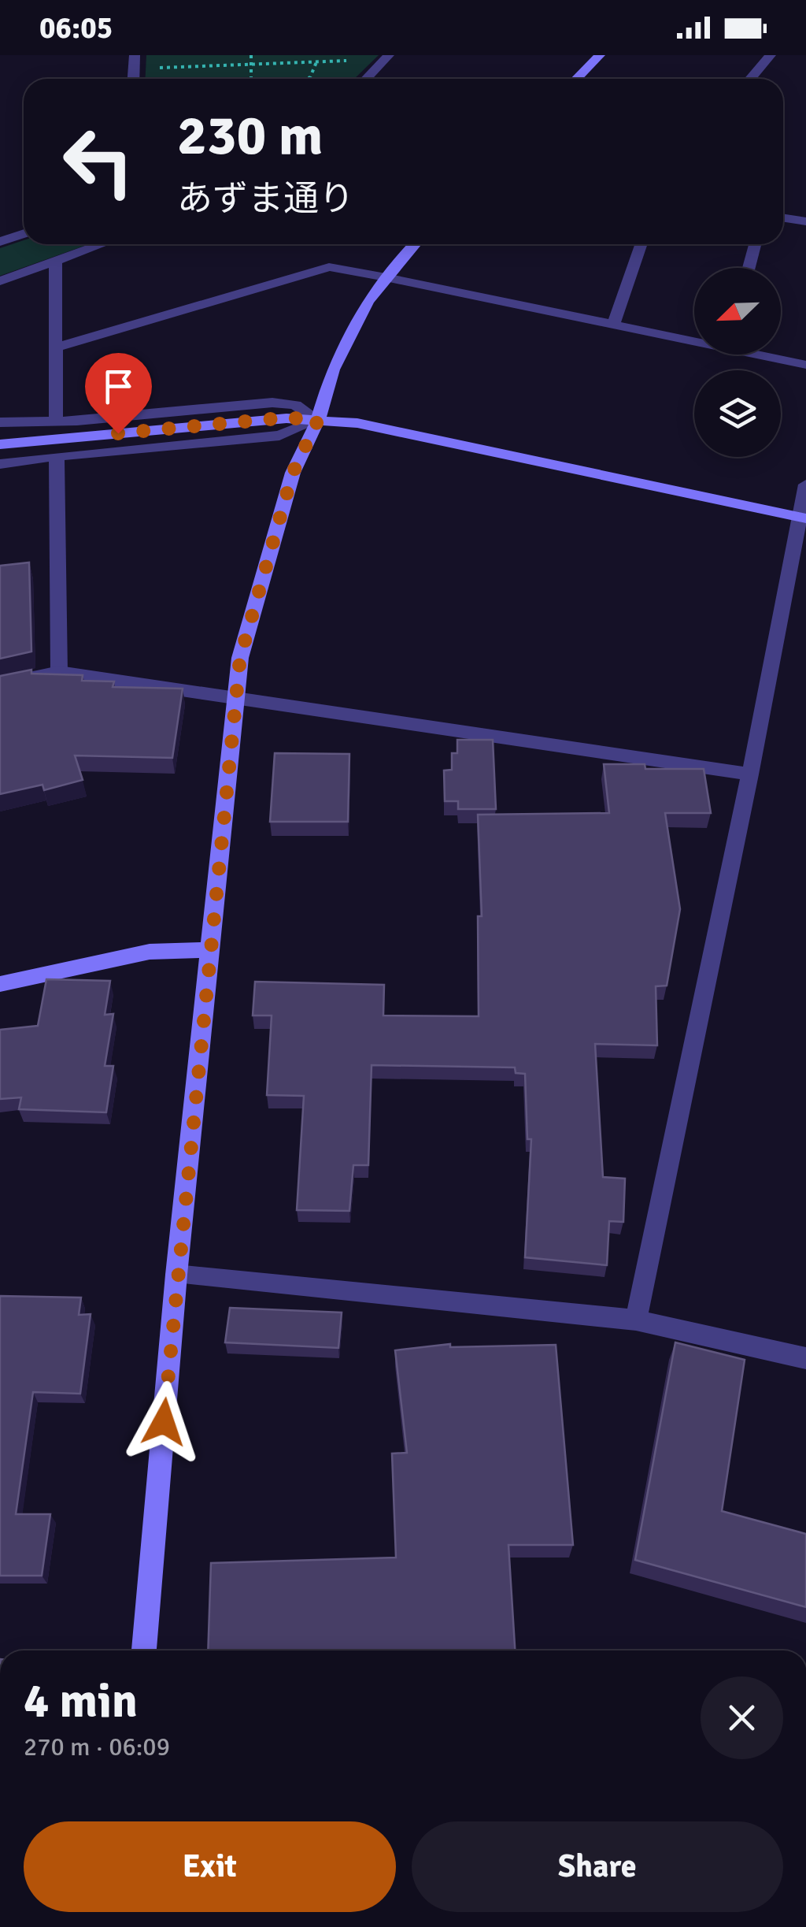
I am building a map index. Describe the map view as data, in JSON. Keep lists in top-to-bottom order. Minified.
{"north":"bottom left","page":{"status":"06:05","turn":["230 m","あずま通り"],"heading":["4 min","270 m · 06:09"],"buttons":["Exit","Share"]}}
